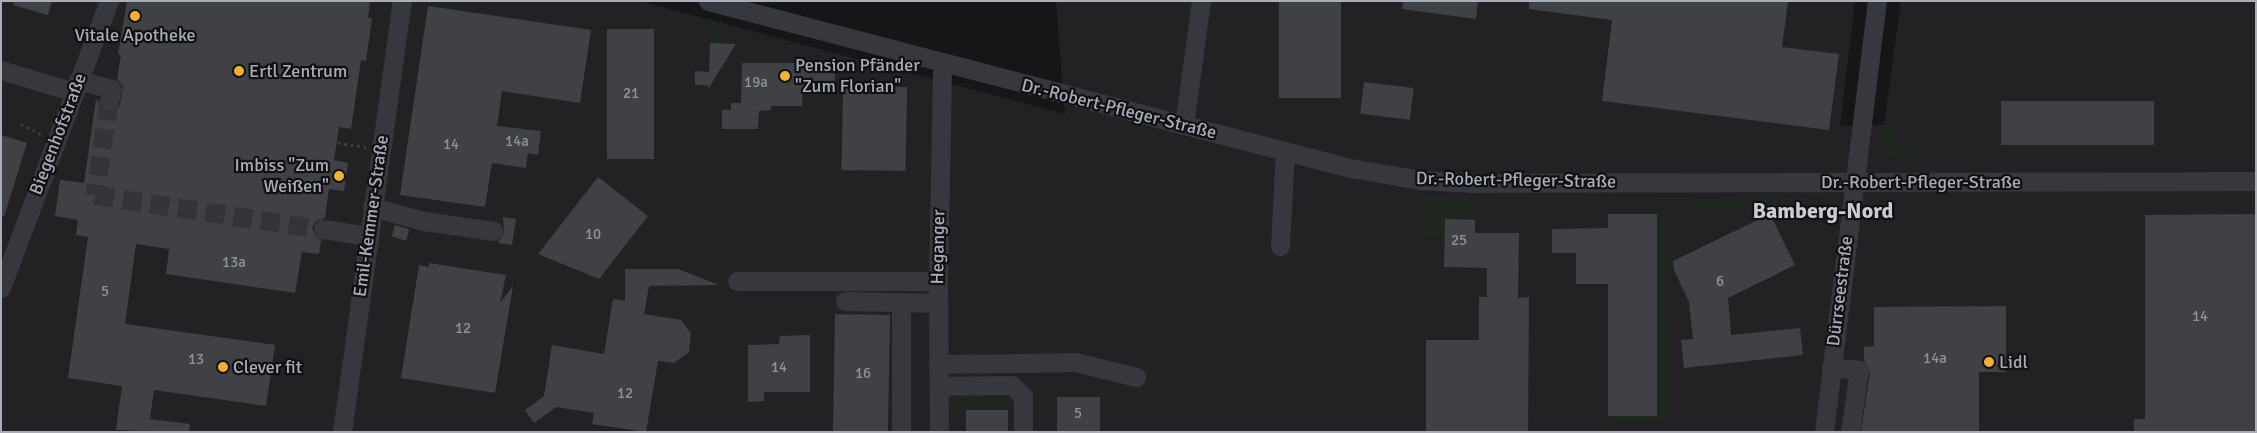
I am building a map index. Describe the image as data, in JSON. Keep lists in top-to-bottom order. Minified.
{"streets":{"street":["Dr.-Robert-Pfleger-Straße","Biegenhofstraße","Emil-Kemmer-Straße","Heganger","Dürrseestraße"]},"crossings":[["Dr.-Robert-Pfleger-Straße","Heganger"],["Dr.-Robert-Pfleger-Straße","Dürrseestraße"]],"districts":["Bamberg-Nord"],"places":["Vitale Apotheke","Ertl Zentrum","Pension Pfänder \"Zum Florian\"","Imbiss \"Zum Weißen\"","Lidl","Clever fit"],"house_numbers":["19a","21","14a","14","10","25","13a","6","5","14","12","14a","13","14","16","12","5"]}
